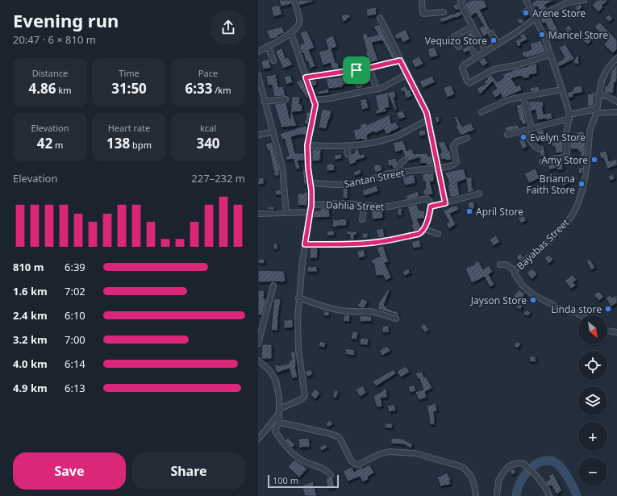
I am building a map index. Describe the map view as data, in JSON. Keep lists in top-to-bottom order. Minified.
{"streets":{"street":["Santan Street","Dahlia Street","Bayabas Street"]},"places":["Arene Store","Maricel Store","Vequizo Store","Evelyn Store","Amy Store","Brianna Faith Store","April Store","Jayson Store","Linda store"],"scale_bar":"100 m","north":"bottom right","page":{"heading":["Evening run","20:47 · 6 × 810 m"],"stats":[["Distance","4.86 km"],["Time","31:50"],["Pace","6:33 /km"],["Elevation","42 m"],["Heart rate","138 bpm"],["kcal","340"]],"chart":["Elevation","227–232 m"],"list":[{"name":"810 m","note":"6:39"},{"name":"1.6 km","note":"7:02"},{"name":"2.4 km","note":"6:10"},{"name":"3.2 km","note":"7:00"},{"name":"4.0 km","note":"6:14"},{"name":"4.9 km","note":"6:13"}],"map_buttons":["+","−"],"buttons":["Save","Share"],"scale":"100 m"}}
